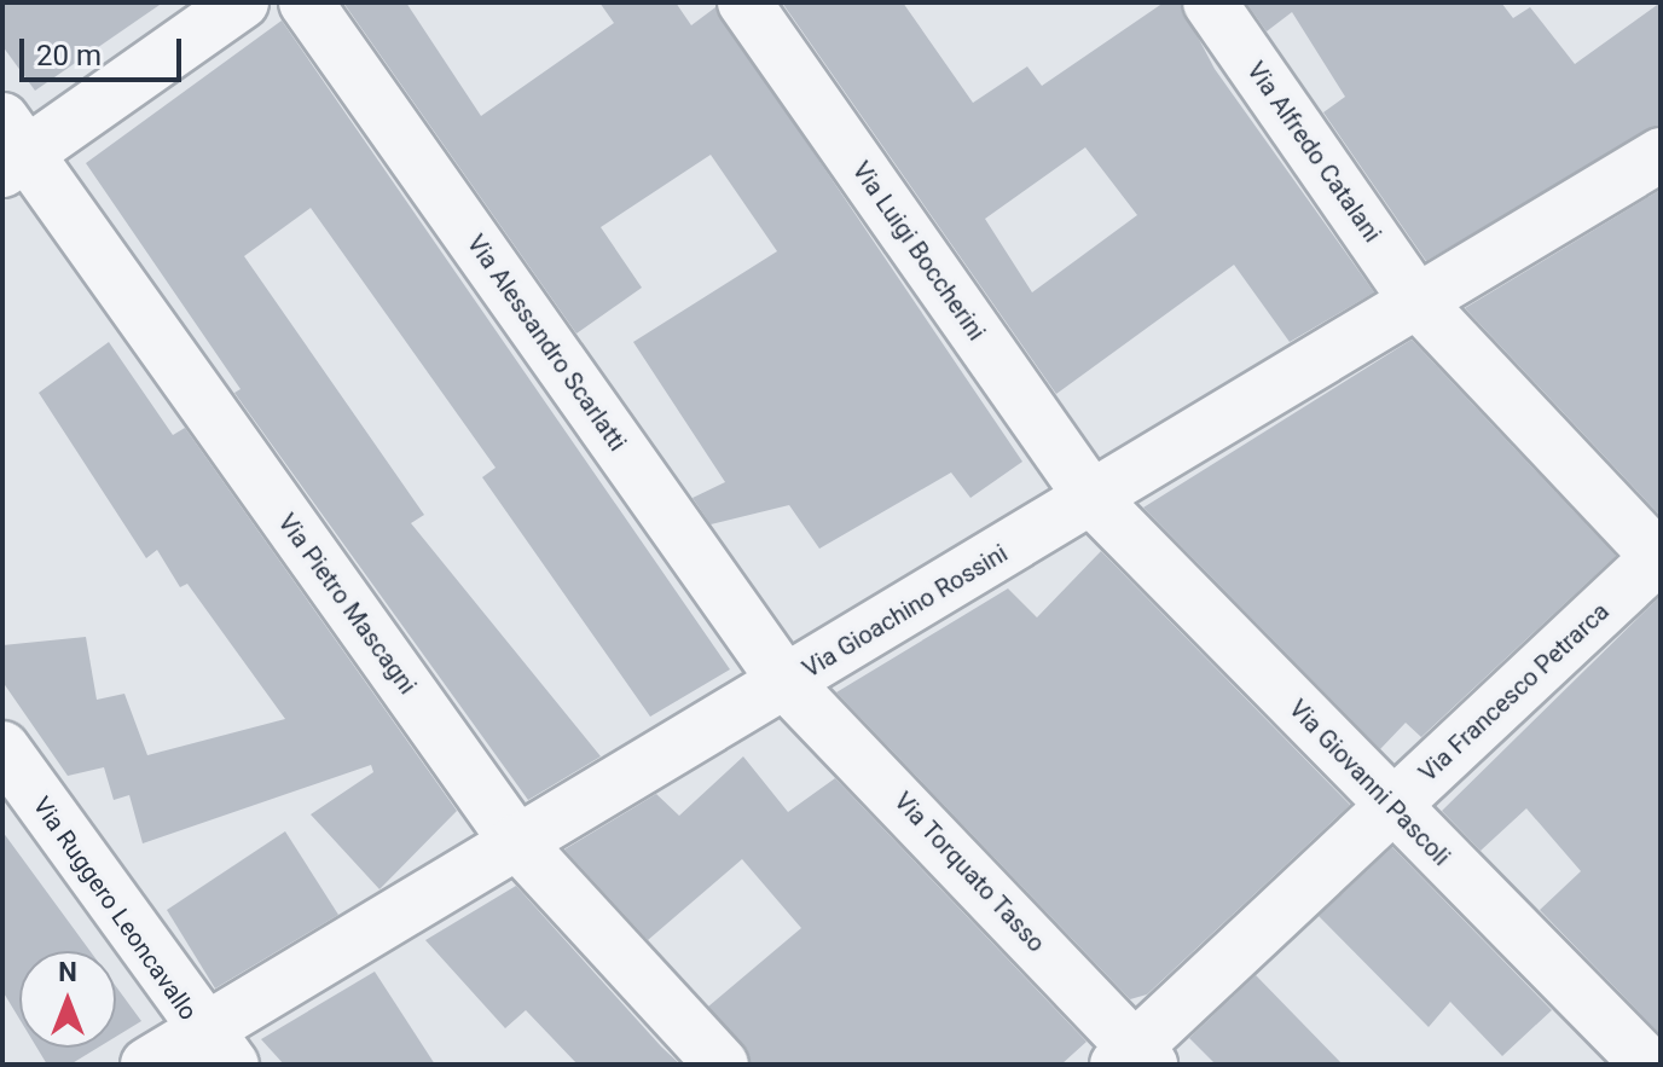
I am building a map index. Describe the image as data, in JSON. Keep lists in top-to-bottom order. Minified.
{"streets":{"street":["Via Alfredo Catalani","Via Luigi Boccherini","Via Alessandro Scarlatti","Via Pietro Mascagni","Via Gioachino Rossini","Via Francesco Petrarca","Via Giovanni Pascoli","Via Torquato Tasso","Via Ruggero Leoncavallo"]},"crossings":[["Via Alfredo Catalani","Via Gioachino Rossini"],["Via Alfredo Catalani","Via Francesco Petrarca"],["Via Luigi Boccherini","Via Gioachino Rossini"],["Via Luigi Boccherini","Via Giovanni Pascoli"],["Via Alessandro Scarlatti","Via Gioachino Rossini"],["Via Alessandro Scarlatti","Via Torquato Tasso"],["Via Pietro Mascagni","Via Gioachino Rossini"],["Via Gioachino Rossini","Via Giovanni Pascoli"],["Via Gioachino Rossini","Via Torquato Tasso"],["Via Gioachino Rossini","Via Ruggero Leoncavallo"],["Via Francesco Petrarca","Via Giovanni Pascoli"],["Via Francesco Petrarca","Via Torquato Tasso"]],"scale_bar":"20 m","north":"top"}
